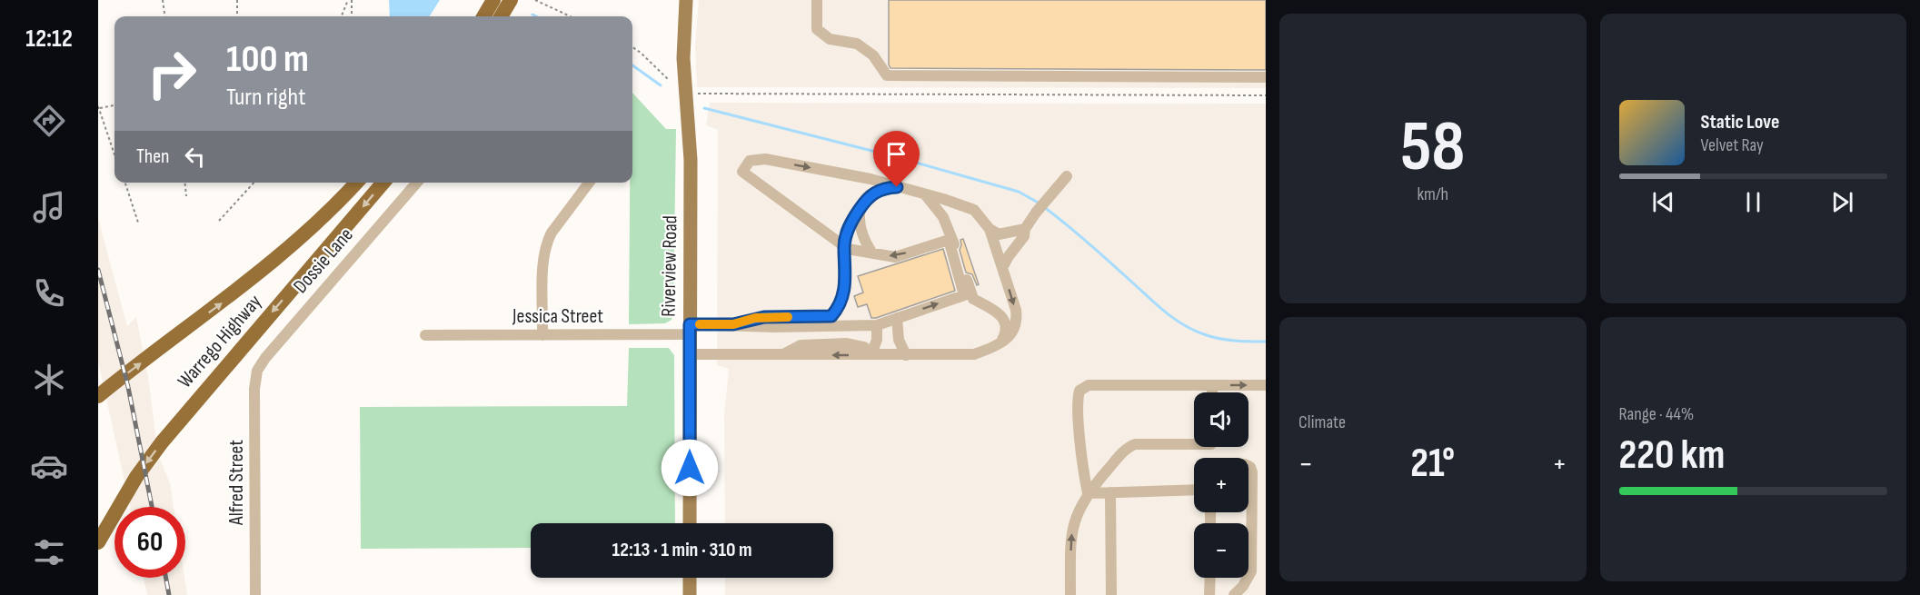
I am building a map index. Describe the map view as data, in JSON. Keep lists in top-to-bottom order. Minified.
{"streets":{"highway":["Warrego Highway"],"main road":["Riverview Road"],"street":["Dossie Lane","Jessica Street","Alfred Street"]},"crossings":[["Dossie Lane","Alfred Street"],["Riverview Road","Jessica Street"]],"page":{"tabs":"12:12","tile":[["58","km/h"],"Climate",["Range · 44%","220 km"]],"turn":["100 m","Turn right"],"song":["Static Love","Velvet Ray"],"then":"Then","map_buttons":["+","−"],"heat":["−","21°","+"],"limit":"60","trip":"12:13 · 1 min · 310 m"}}
